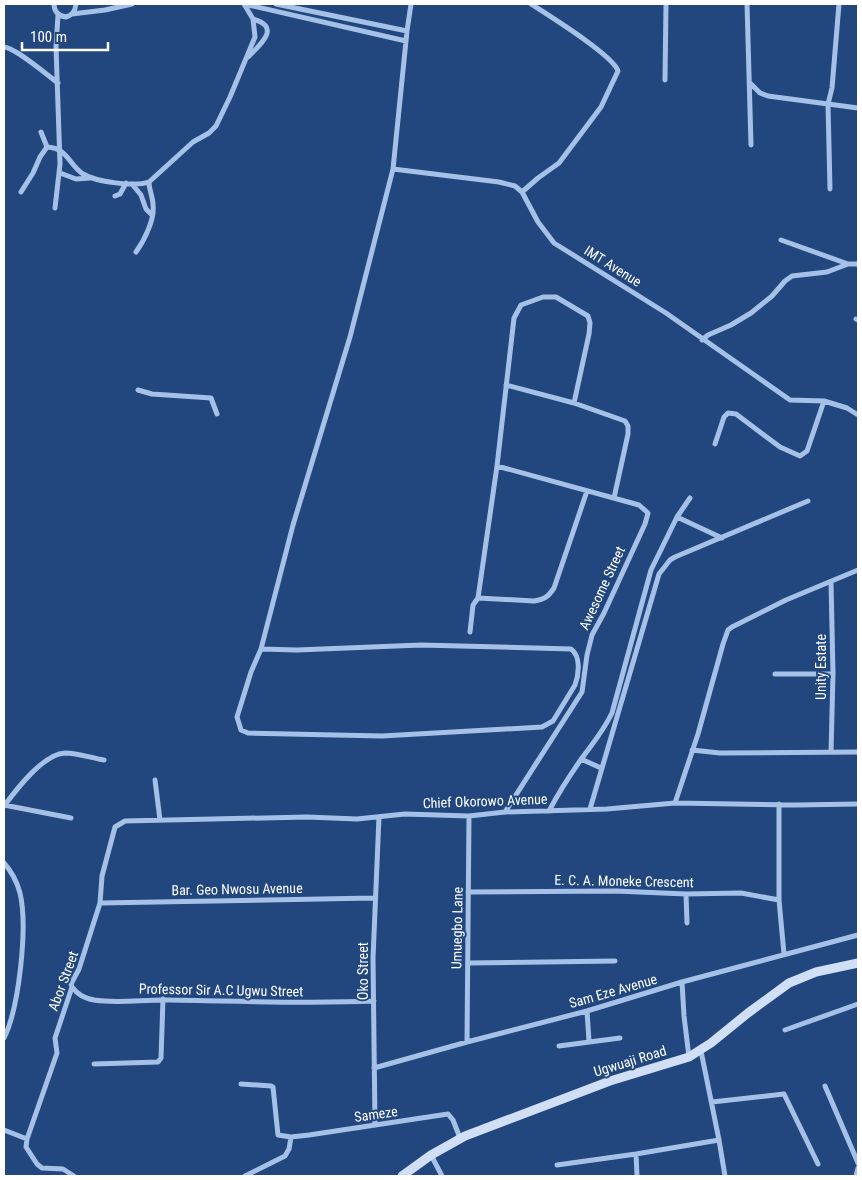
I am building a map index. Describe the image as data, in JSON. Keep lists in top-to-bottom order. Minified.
{"streets":{"main road":["Ugwuaji Road"],"street":["IMT Avenue","Awesome Street","Unity Estate","Chief Okorowo Avenue","E. C. A. Moneke Crescent","Bar. Geo Nwosu Avenue","Umuegbo Lane","Oko Street","Abor Street","Professor Sir A.C Ugwu Street","Sam Eze Avenue","Sameze"]},"crossings":[["Awesome Street","Chief Okorowo Avenue"],["Chief Okorowo Avenue","Umuegbo Lane"],["Chief Okorowo Avenue","Oko Street"],["Chief Okorowo Avenue","Abor Street"],["E. C. A. Moneke Crescent","Umuegbo Lane"],["Bar. Geo Nwosu Avenue","Oko Street"],["Bar. Geo Nwosu Avenue","Abor Street"],["Umuegbo Lane","Sam Eze Avenue"],["Oko Street","Professor Sir A.C Ugwu Street"],["Oko Street","Sam Eze Avenue"],["Oko Street","Sameze"],["Abor Street","Professor Sir A.C Ugwu Street"],["Ugwuaji Road","Sameze"]],"scale_bar":"100 m"}
